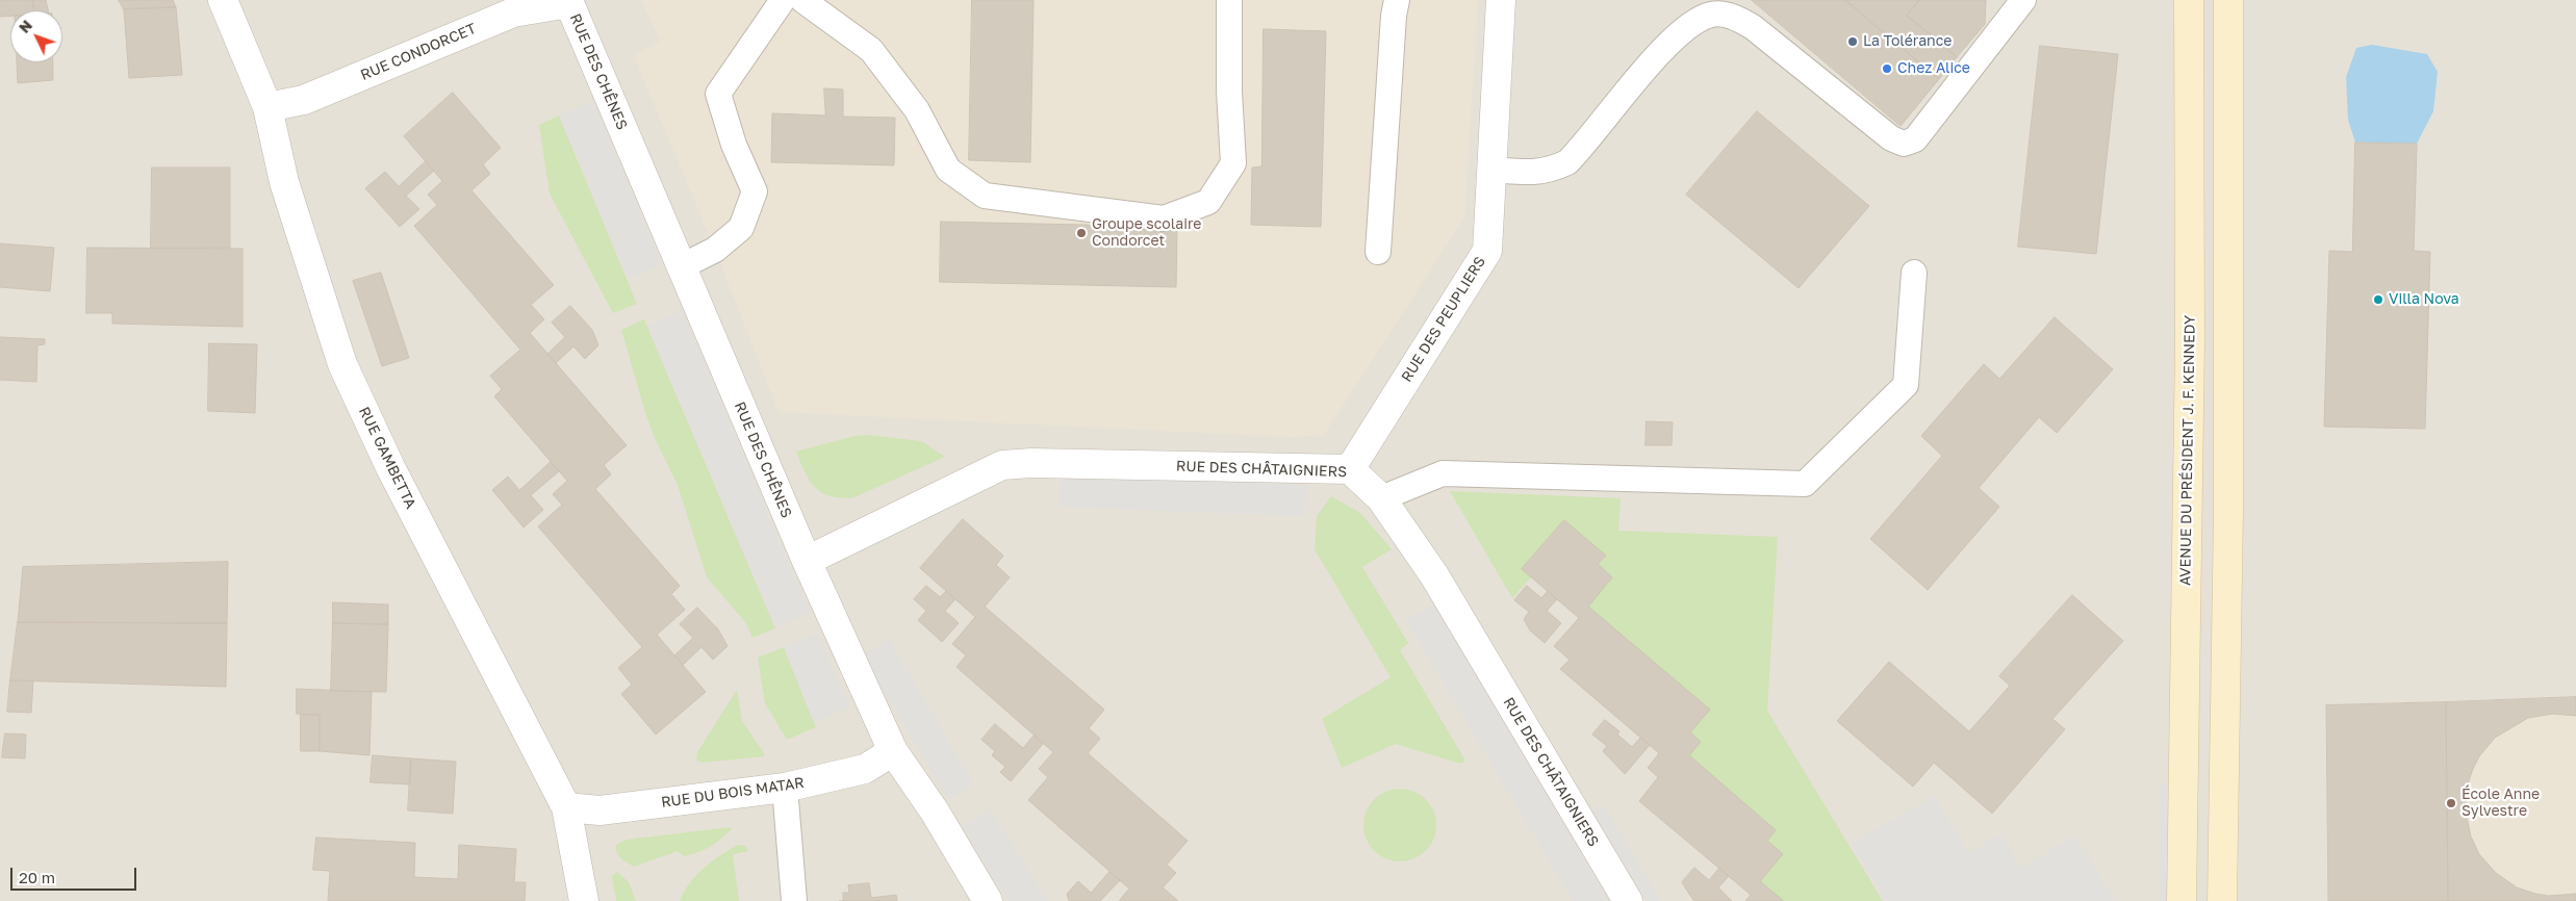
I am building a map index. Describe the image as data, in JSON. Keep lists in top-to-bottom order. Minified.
{"streets":{"main road":["AVENUE DU PRÉSIDENT J. F. KENNEDY"],"street":["RUE CONDORCET","RUE DES CHÊNES","RUE DES PEUPLIERS","RUE GAMBETTA","RUE DES CHÂTAIGNIERS","RUE DU BOIS MATAR"]},"crossings":[["RUE CONDORCET","RUE DES CHÊNES"],["RUE CONDORCET","RUE GAMBETTA"],["RUE DES CHÊNES","RUE DES CHÂTAIGNIERS"],["RUE DES CHÊNES","RUE DU BOIS MATAR"],["RUE DES PEUPLIERS","RUE DES CHÂTAIGNIERS"],["RUE GAMBETTA","RUE DU BOIS MATAR"]],"places":["La Tolérance","Chez Alice","Groupe scolaire Condorcet","Villa Nova","École Anne Sylvestre"],"scale_bar":"20 m","north":"top left"}
